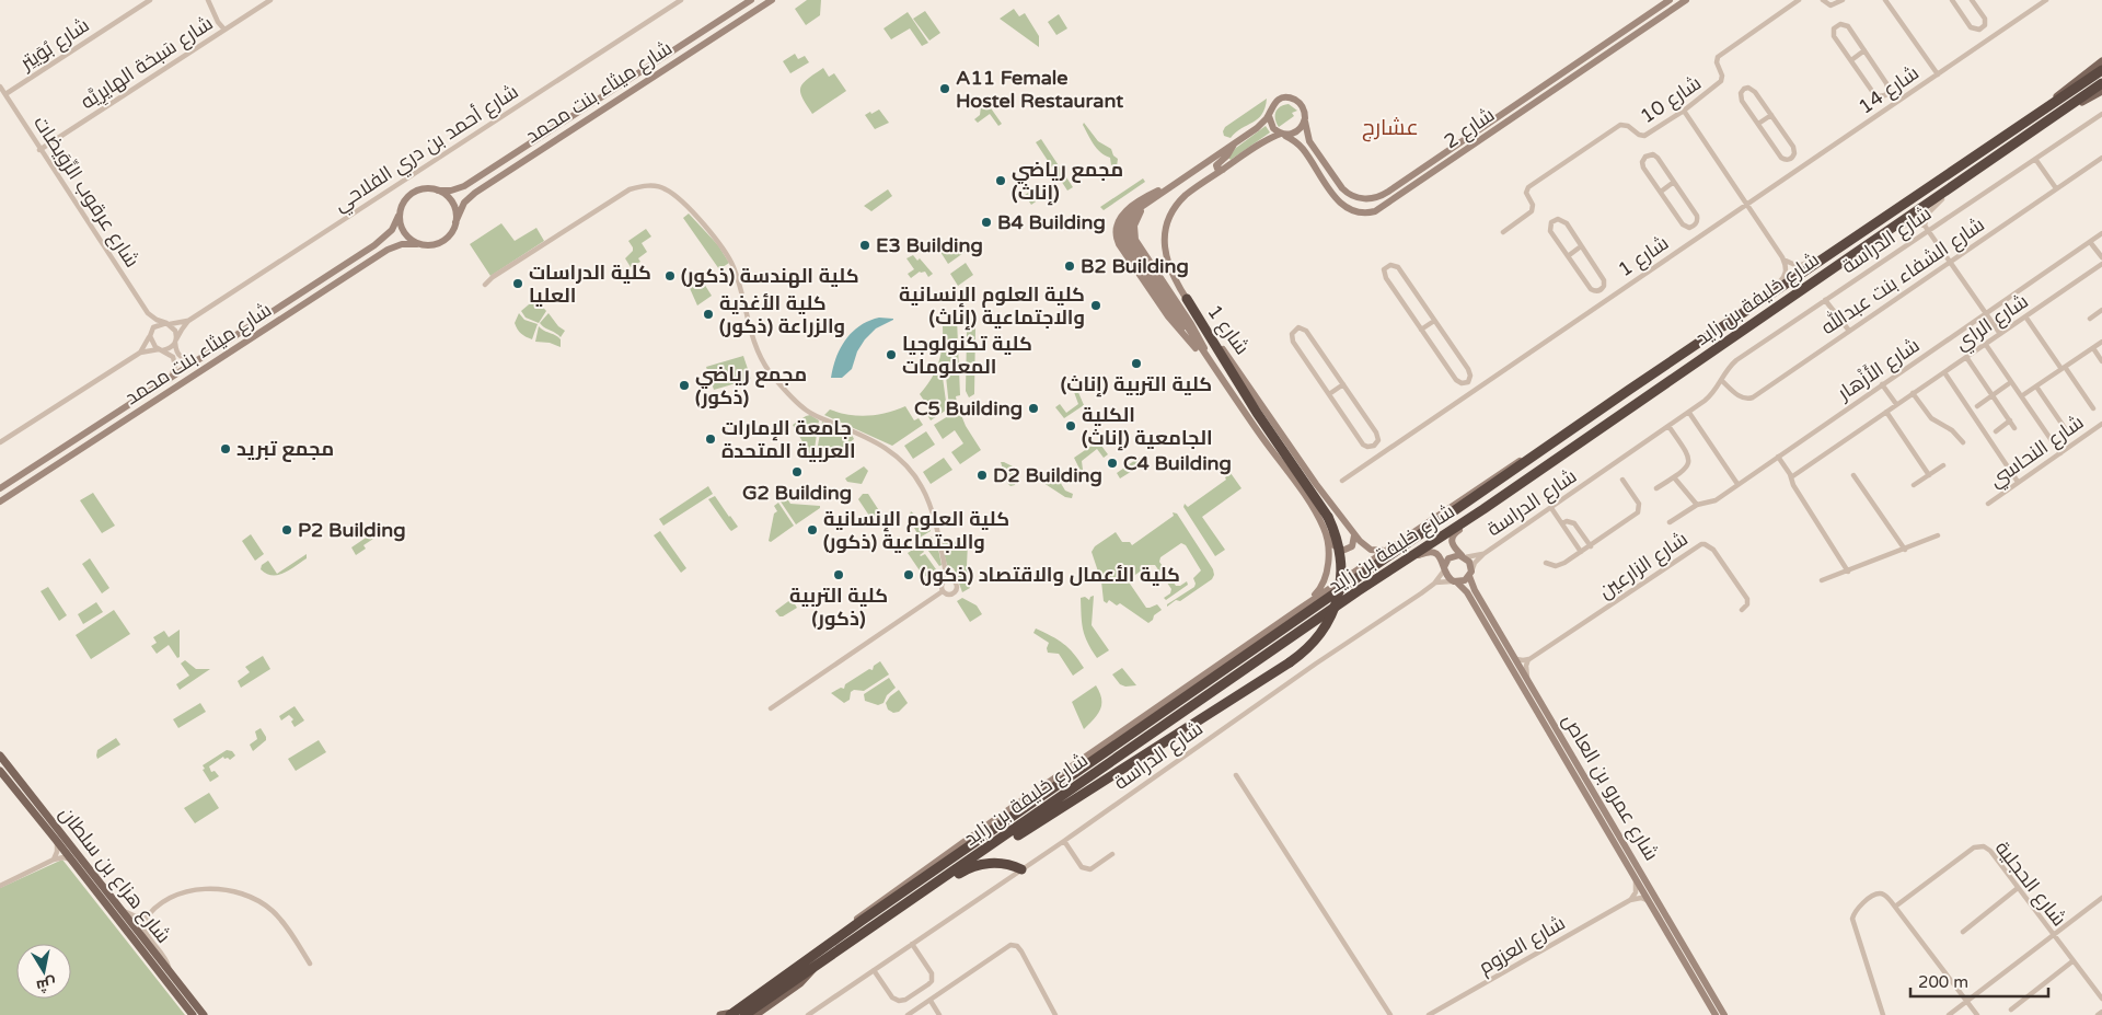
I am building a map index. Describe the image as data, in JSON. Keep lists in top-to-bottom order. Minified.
{"streets":{"highway":["شارع خليفة بن زايد"],"main road":["شارع هزاع بن سلطان"],"street":["شارع بُوَيتِر","شارع سَبخة الهايرِيَّه","شارع 14","شارع ميثاء بنت محمد","شارع 10","شارع 2","شارع أحمد بن دري الفلاحي","شارع عرقوب الرِّوَيضات","شارع الدراسة","شارع 1","شارع الشفاء بنت عبدالله","شارع الراي","شارع الأَزْهار","شارع النحاسي","شارع الزارعين","شارع عمرو بن العاص","شارع الحجلية","شارع العزوم"]},"crossings":[["شارع بُوَيتِر","شارع عرقوب الرِّوَيضات"],["شارع سَبخة الهايرِيَّه","شارع عرقوب الرِّوَيضات"],["شارع 14","شارع 1"],["شارع 2","شارع 1"],["شارع أحمد بن دري الفلاحي","شارع عرقوب الرِّوَيضات"],["شارع الدراسة","شارع الشفاء بنت عبدالله"],["شارع الدراسة","شارع عمرو بن العاص"]],"districts":["عشارج"],"places":["A11 Female Hostel Restaurant","مجمع رياضي (إناث)","B4 Building","E3 Building","B2 Building","كلية الهندسة (ذكور)","كلية الدراسات العليا","كلية العلوم الإنسانية والاجتماعية (إناث)","كلية الأغذية والزراعة (ذكور)","كلية تكنولوجيا المعلومات","كلية التربية (إناث)","مجمع رياضي (ذكور)","C5 Building","الكلية الجامعية (إناث)","جامعة الإمارات العربية المتحدة","مجمع تبريد","C4 Building","G2 Building","D2 Building","P2 Building","كلية العلوم الإنسانية والاجتماعية (ذكور)","كلية التربية (ذكور)","كلية الأعمال والاقتصاد (ذكور)"],"scale_bar":"200 m","north":"bottom"}
